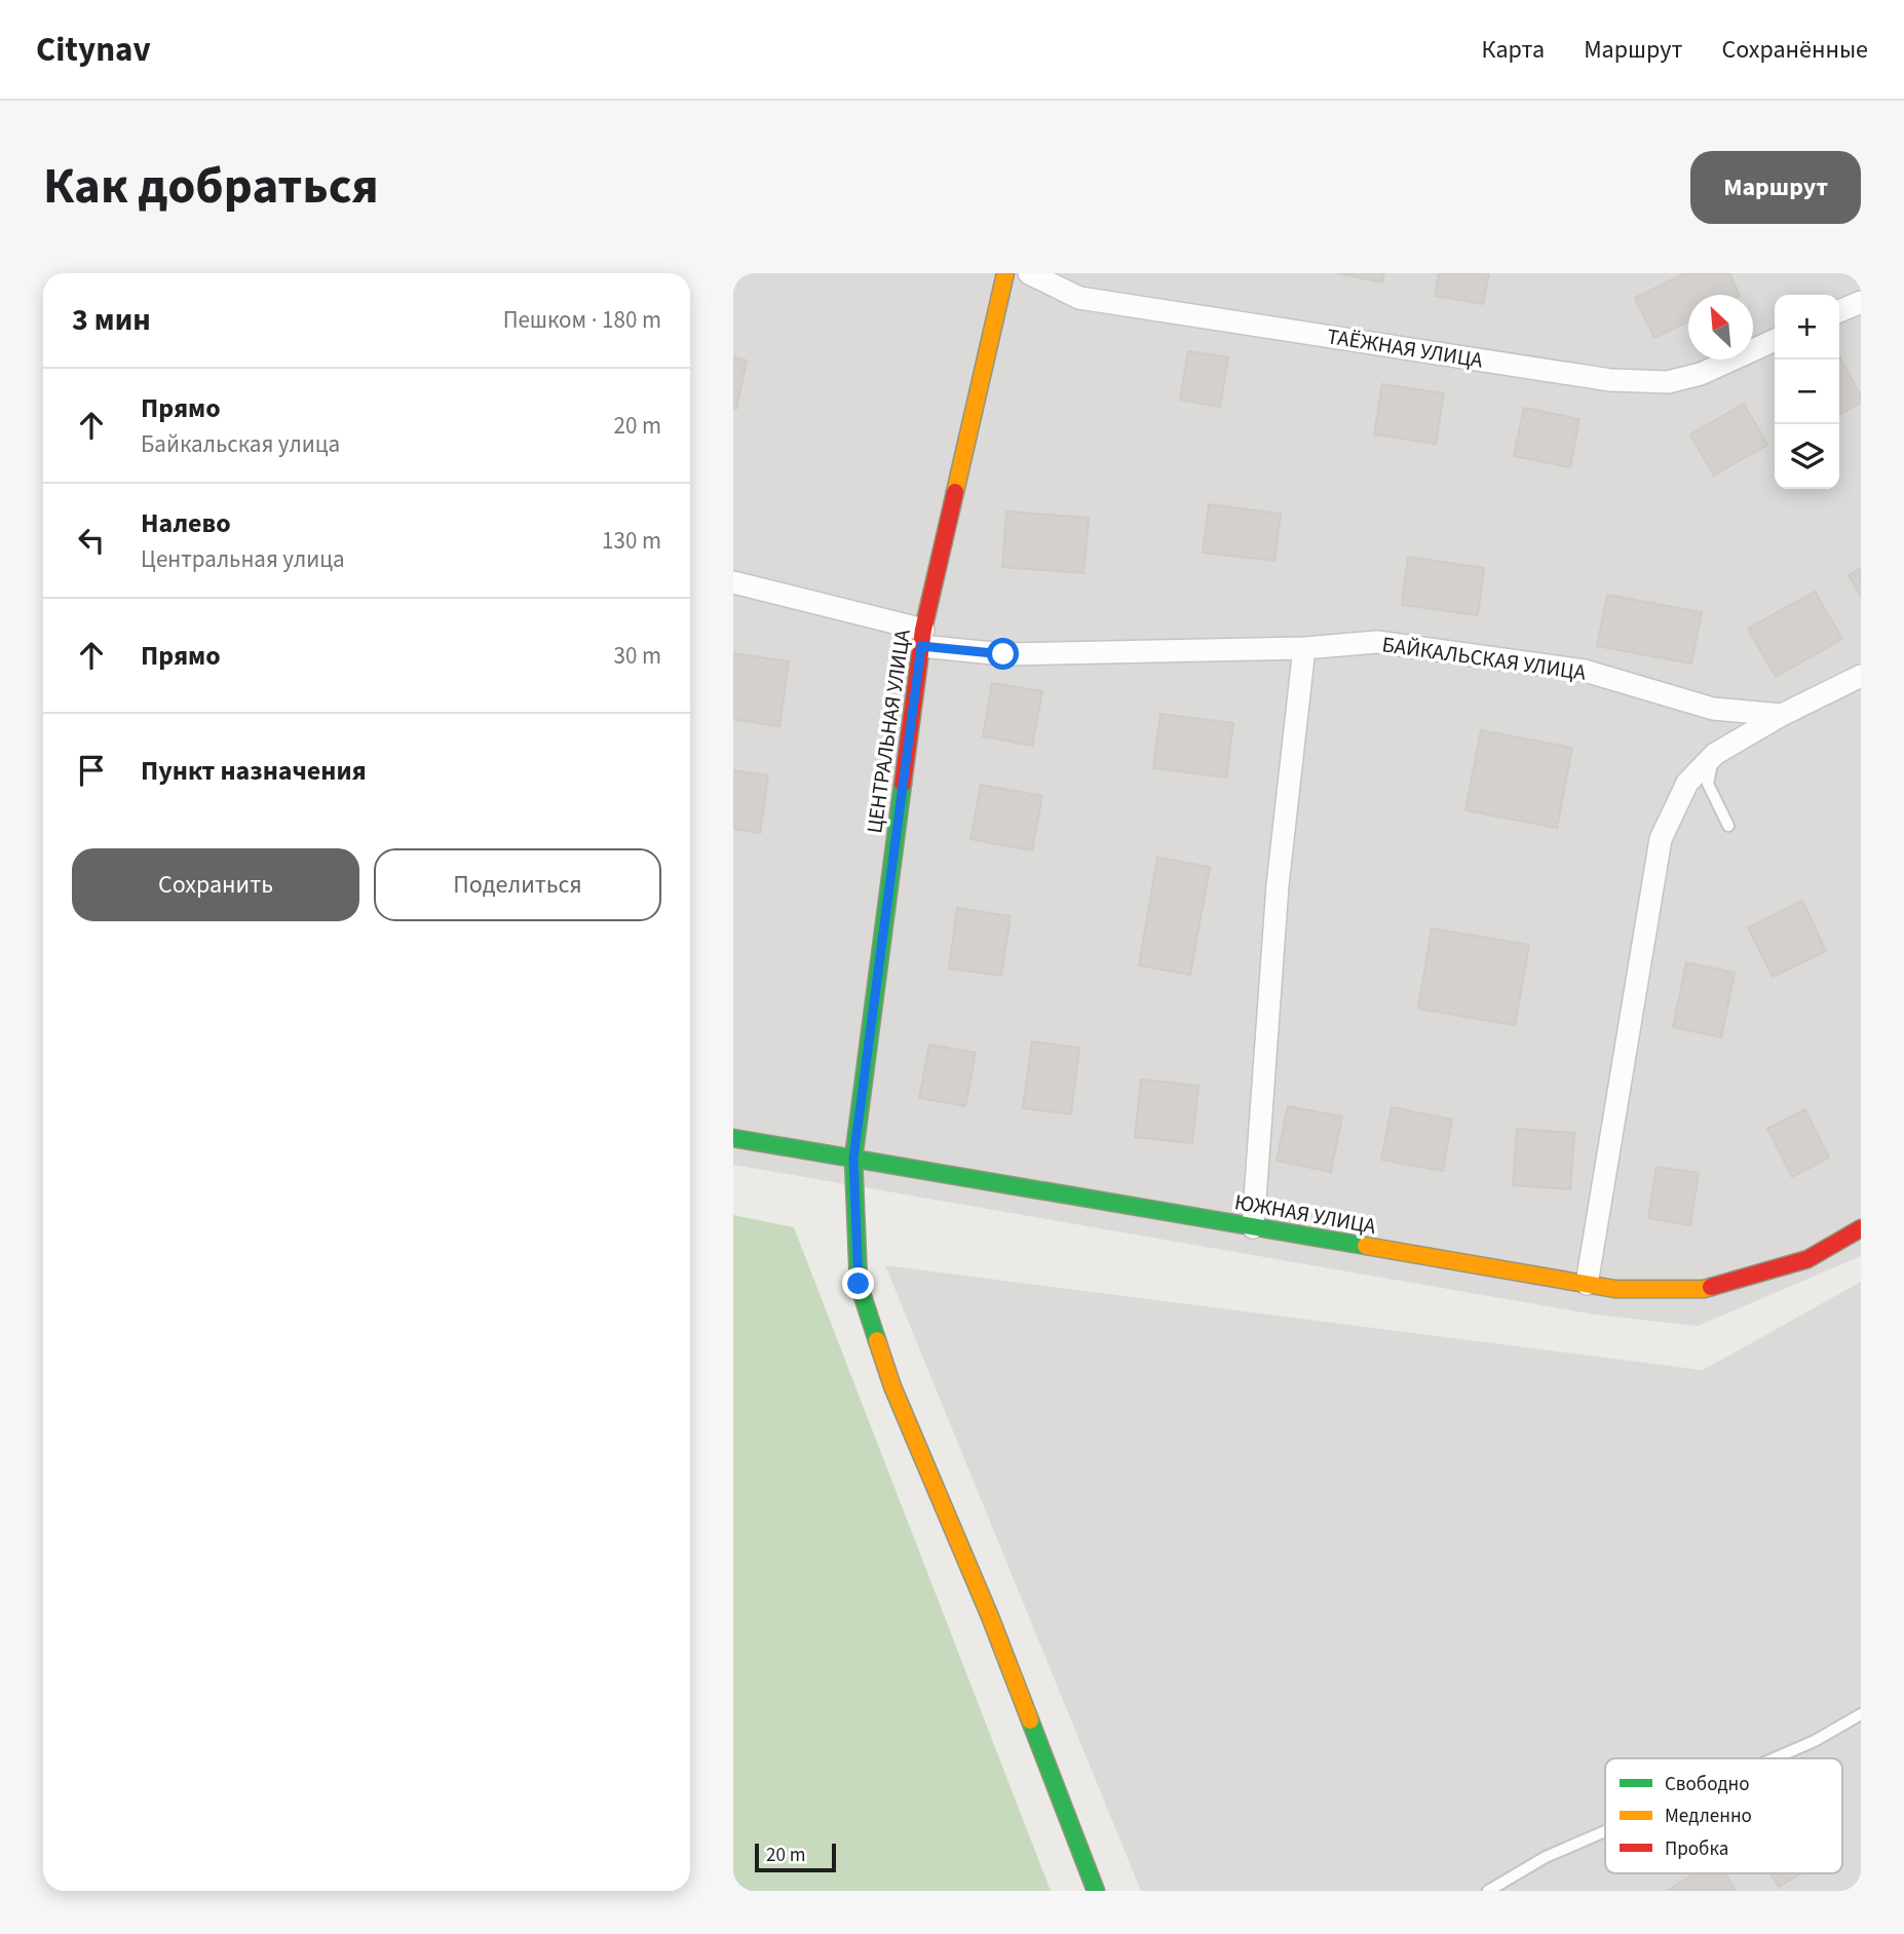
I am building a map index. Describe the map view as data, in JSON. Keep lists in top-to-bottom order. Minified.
{"streets":{"street":["ТАЁЖНАЯ УЛИЦА","БАЙКАЛЬСКАЯ УЛИЦА","ЦЕНТРАЛЬНАЯ УЛИЦА","ЮЖНАЯ УЛИЦА"]},"crossings":[["БАЙКАЛЬСКАЯ УЛИЦА","ЦЕНТРАЛЬНАЯ УЛИЦА"],["ЦЕНТРАЛЬНАЯ УЛИЦА","ЮЖНАЯ УЛИЦА"]],"legend":["Свободно","Медленно","Пробка"],"scale_bar":"20 m","north":"top left","page":{"header":"Citynav","nav":["Карта","Маршрут","Сохранённые"],"title":"Как добраться","buttons":["Маршрут",["Сохранить","Поделиться"]],"heading":["3 мин","Пешком · 180 m"],"map_buttons":["+","−"],"list":[["Прямо","Байкальская улица","20 m"],["Налево","Центральная улица","130 m"],["Прямо","30 m"],"Пункт назначения"],"scale":"20 m"}}
